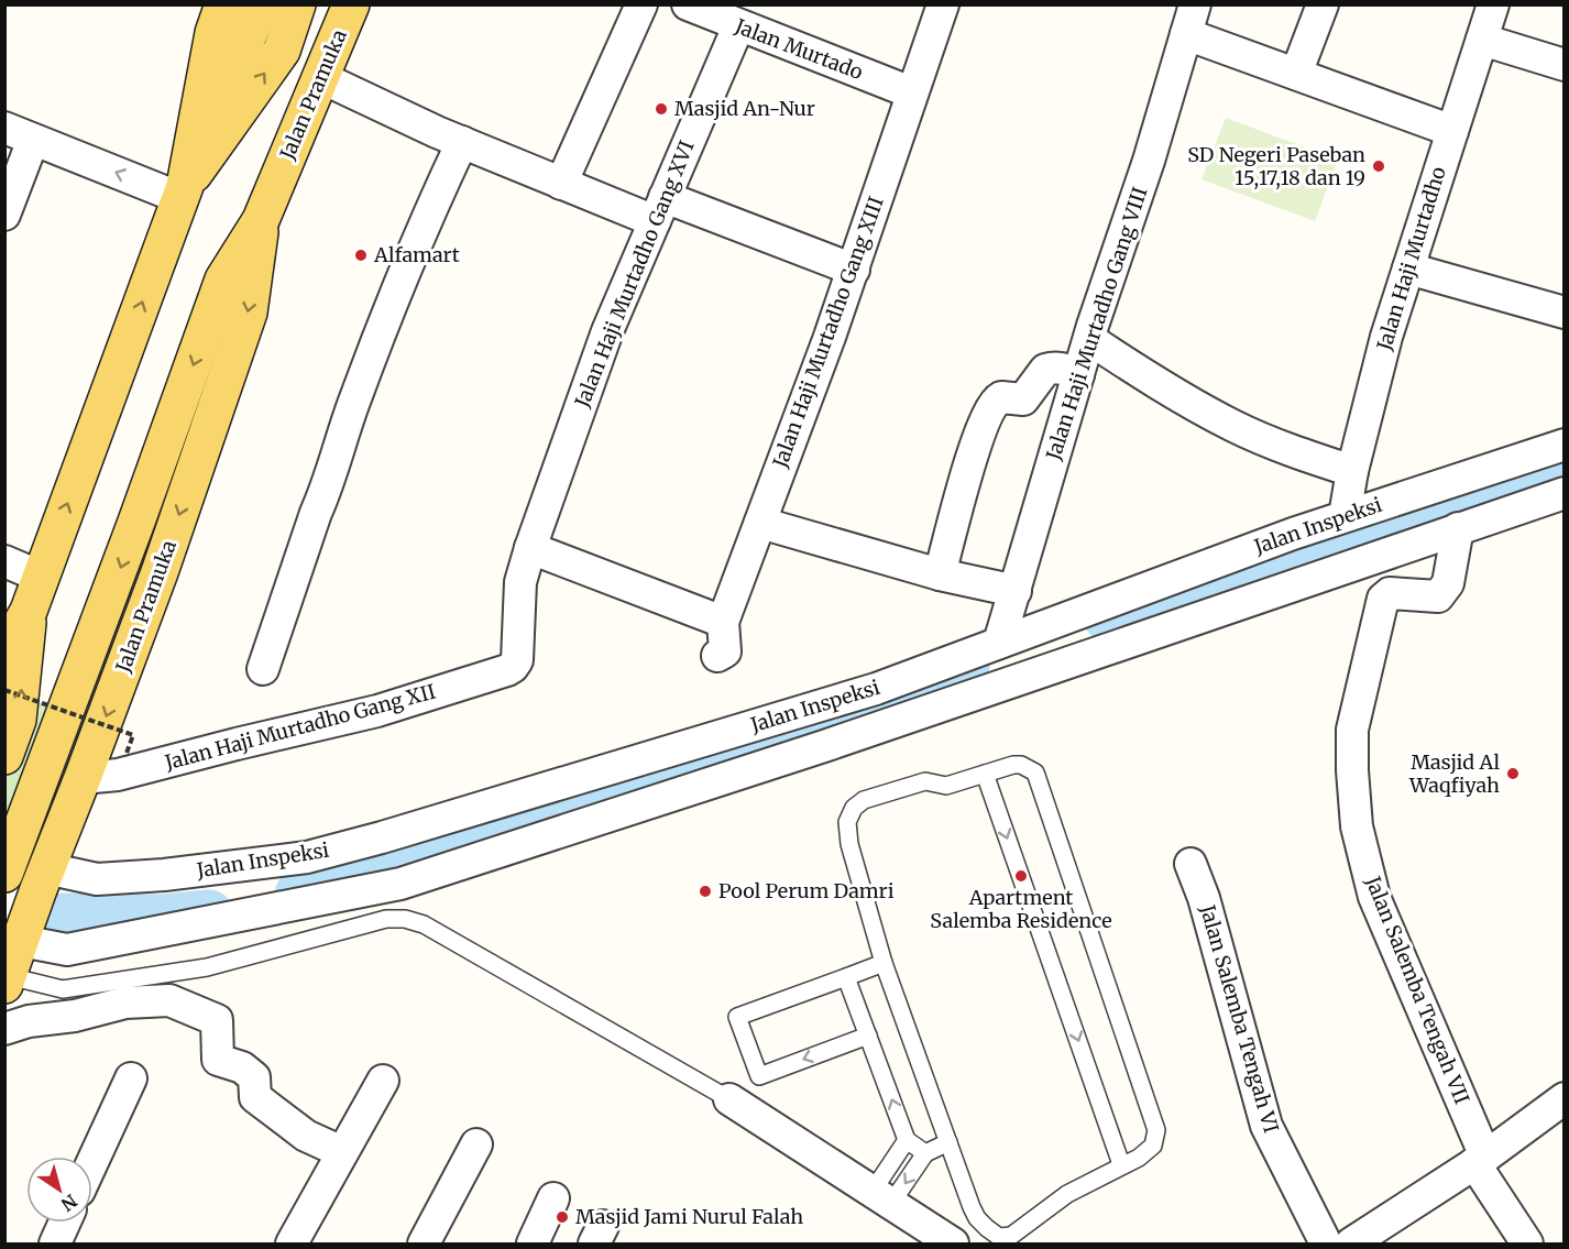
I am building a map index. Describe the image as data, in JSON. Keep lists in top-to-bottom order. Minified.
{"streets":{"main road":["Jalan Pramuka"],"street":["Jalan Murtado","Jalan Haji Murtadho","Jalan Haji Murtadho Gang XVI","Jalan Haji Murtadho Gang VIII","Jalan Haji Murtadho Gang XIII","Jalan Inspeksi","Jalan Haji Murtadho Gang XII","Jalan Salemba Tengah VII","Jalan Salemba Tengah VI"]},"crossings":[["Jalan Murtado","Jalan Haji Murtadho Gang XVI"],["Jalan Murtado","Jalan Haji Murtadho Gang XIII"],["Jalan Pramuka","Jalan Inspeksi"],["Jalan Pramuka","Jalan Haji Murtadho Gang XII"],["Jalan Haji Murtadho","Jalan Inspeksi"],["Jalan Haji Murtadho Gang XVI","Jalan Haji Murtadho Gang XII"],["Jalan Haji Murtadho Gang VIII","Jalan Inspeksi"]],"places":["Masjid An-Nur","SD Negeri Paseban 15,17,18 dan 19","Alfamart","Masjid Al Waqfiyah","Apartment Salemba Residence","Pool Perum Damri","Masjid Jami Nurul Falah"],"north":"bottom right"}
